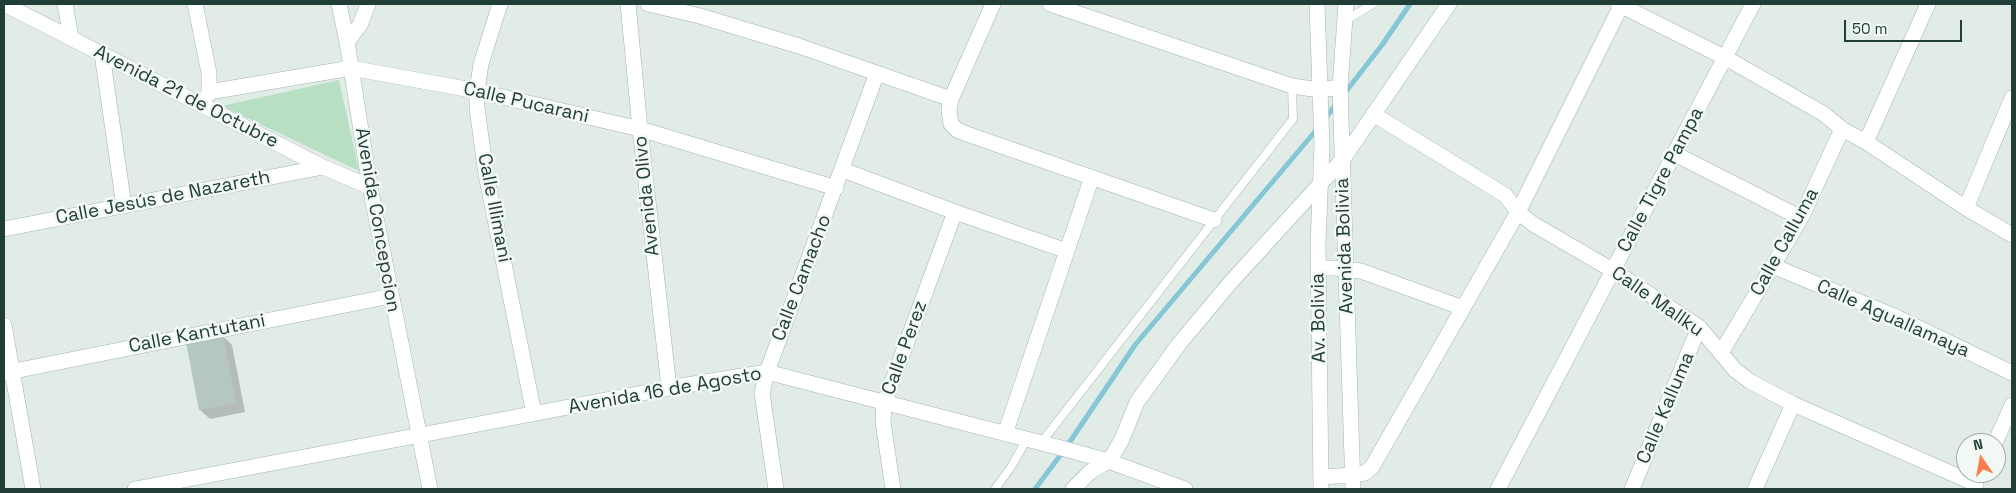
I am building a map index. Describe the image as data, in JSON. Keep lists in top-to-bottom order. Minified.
{"streets":{"street":["Avenida 21 de Octubre","Calle Pucarani","Calle Tigre Pampa","Avenida Olivo","Calle Jesús de Nazareth","Calle Illimani","Avenida Concepcion","Calle Calluma","Avenida Bolivia","Calle Camacho","Calle Mallku","Av. Bolivia","Calle Aguallamaya","Calle Kantutani","Calle Perez","Avenida 16 de Agosto","Calle Kalluma"]},"crossings":[["Avenida 21 de Octubre","Calle Pucarani"],["Avenida 21 de Octubre","Calle Jesús de Nazareth"],["Avenida 21 de Octubre","Avenida Concepcion"],["Calle Pucarani","Avenida Olivo"],["Calle Pucarani","Calle Illimani"],["Calle Pucarani","Avenida Concepcion"],["Calle Pucarani","Calle Camacho"],["Calle Tigre Pampa","Calle Mallku"],["Avenida Olivo","Avenida 16 de Agosto"],["Calle Illimani","Avenida 16 de Agosto"],["Avenida Concepcion","Calle Kantutani"],["Avenida Concepcion","Avenida 16 de Agosto"],["Calle Calluma","Calle Mallku"],["Calle Calluma","Calle Aguallamaya"],["Calle Camacho","Avenida 16 de Agosto"],["Calle Mallku","Calle Kalluma"],["Calle Perez","Avenida 16 de Agosto"]],"scale_bar":"50 m","north":"top"}
